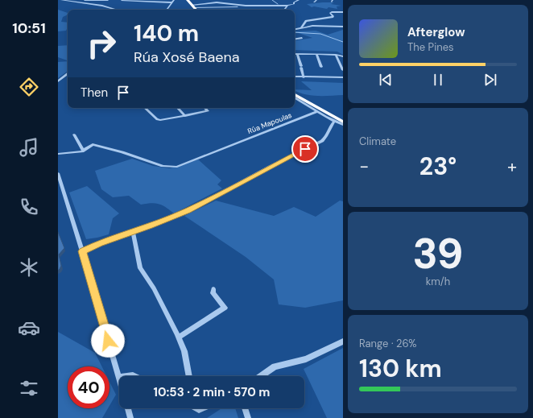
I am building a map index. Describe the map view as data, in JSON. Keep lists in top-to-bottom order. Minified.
{"streets":{"street":["Rúa Mapoulas"]},"page":{"tabs":"10:51","turn":["140 m","Rúa Xosé Baena"],"song":["Afterglow","The Pines"],"then":"Then","tile":["Climate",["39","km/h"],["Range · 26%","130 km"]],"heat":["−","23°","+"],"limit":"40","trip":"10:53 · 2 min · 570 m"}}
